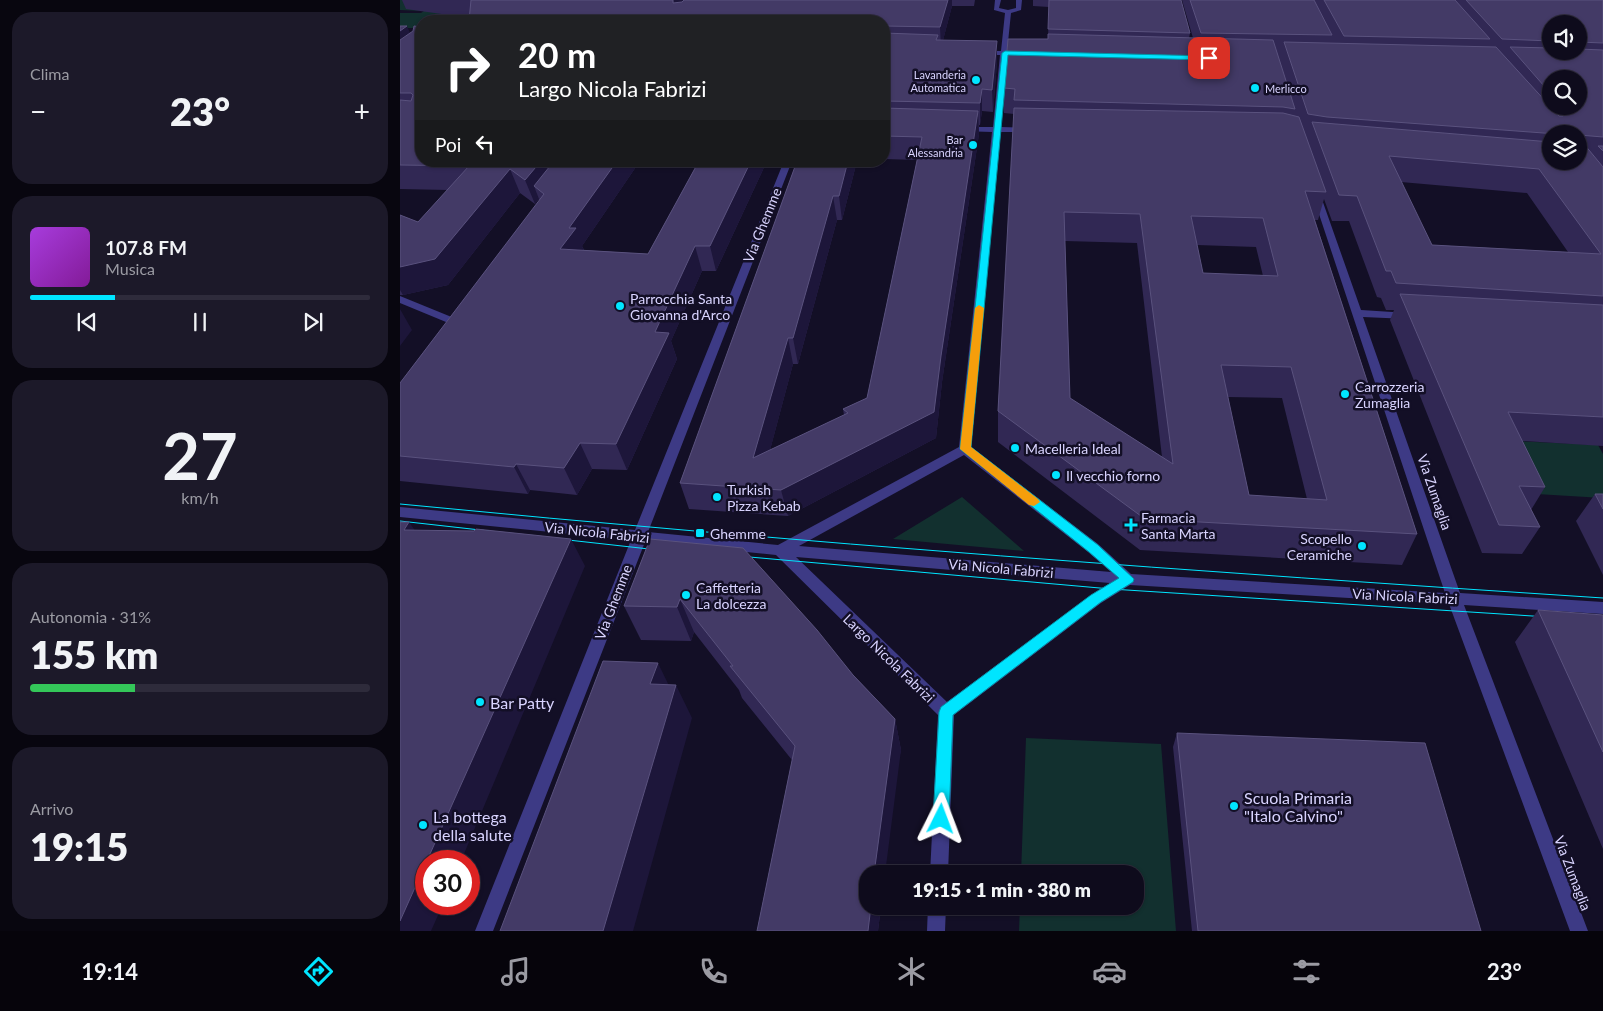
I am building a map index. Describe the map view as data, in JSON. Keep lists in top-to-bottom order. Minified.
{"streets":{"street":["Via Ghemme","Via Zumaglia","Via Nicola Fabrizi","Largo Nicola Fabrizi"]},"crossings":[["Via Ghemme","Via Nicola Fabrizi"],["Via Zumaglia","Via Nicola Fabrizi"],["Via Nicola Fabrizi","Largo Nicola Fabrizi"]],"places":{"other":["Lavanderia Automatica","Merlicco","Bar Alessandria","Parrocchia Santa Giovanna d'Arco","Carrozzeria Zumaglia","Macelleria Ideal","Il vecchio forno","Turkish Pizza Kebab","Scopello Ceramiche","Caffetteria La dolcezza","Bar Patty","Scuola Primaria \"Italo Calvino\"","La bottega della salute"],"health":["Farmacia Santa Marta"],"transit":["Ghemme"]},"page":{"tile":["Clima",["27","km/h"],["Autonomia · 31%","155 km"],["Arrivo","19:15"]],"turn":["20 m","Largo Nicola Fabrizi"],"heat":["−","23°","+"],"then":"Poi","song":["107.8 FM","Musica"],"limit":"30","trip":"19:15 · 1 min · 380 m","tabs":["19:14","23°"]}}
